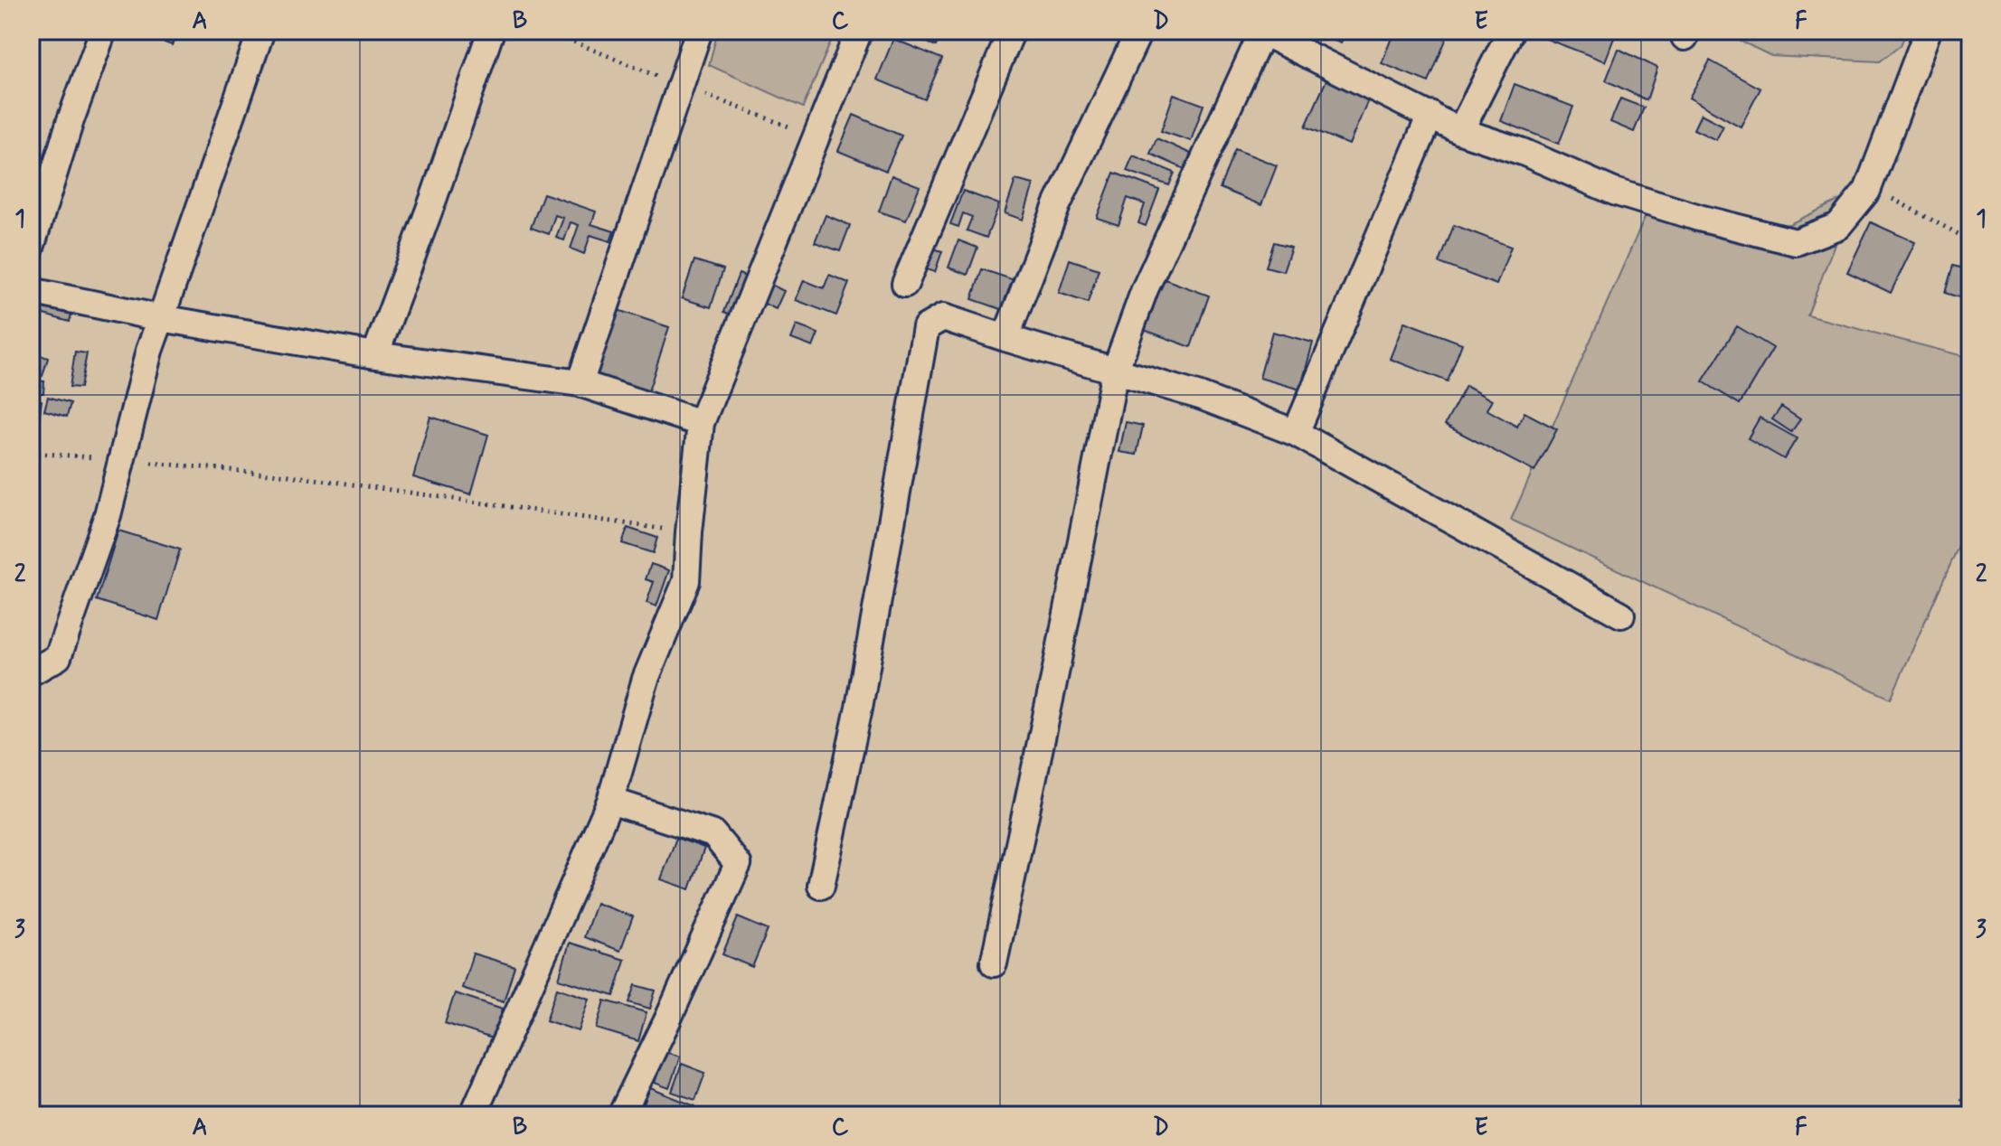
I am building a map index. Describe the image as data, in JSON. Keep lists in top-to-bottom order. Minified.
{"grid":{"columns":["A","B","C","D","E","F"],"rows":["1","2","3"]}}
